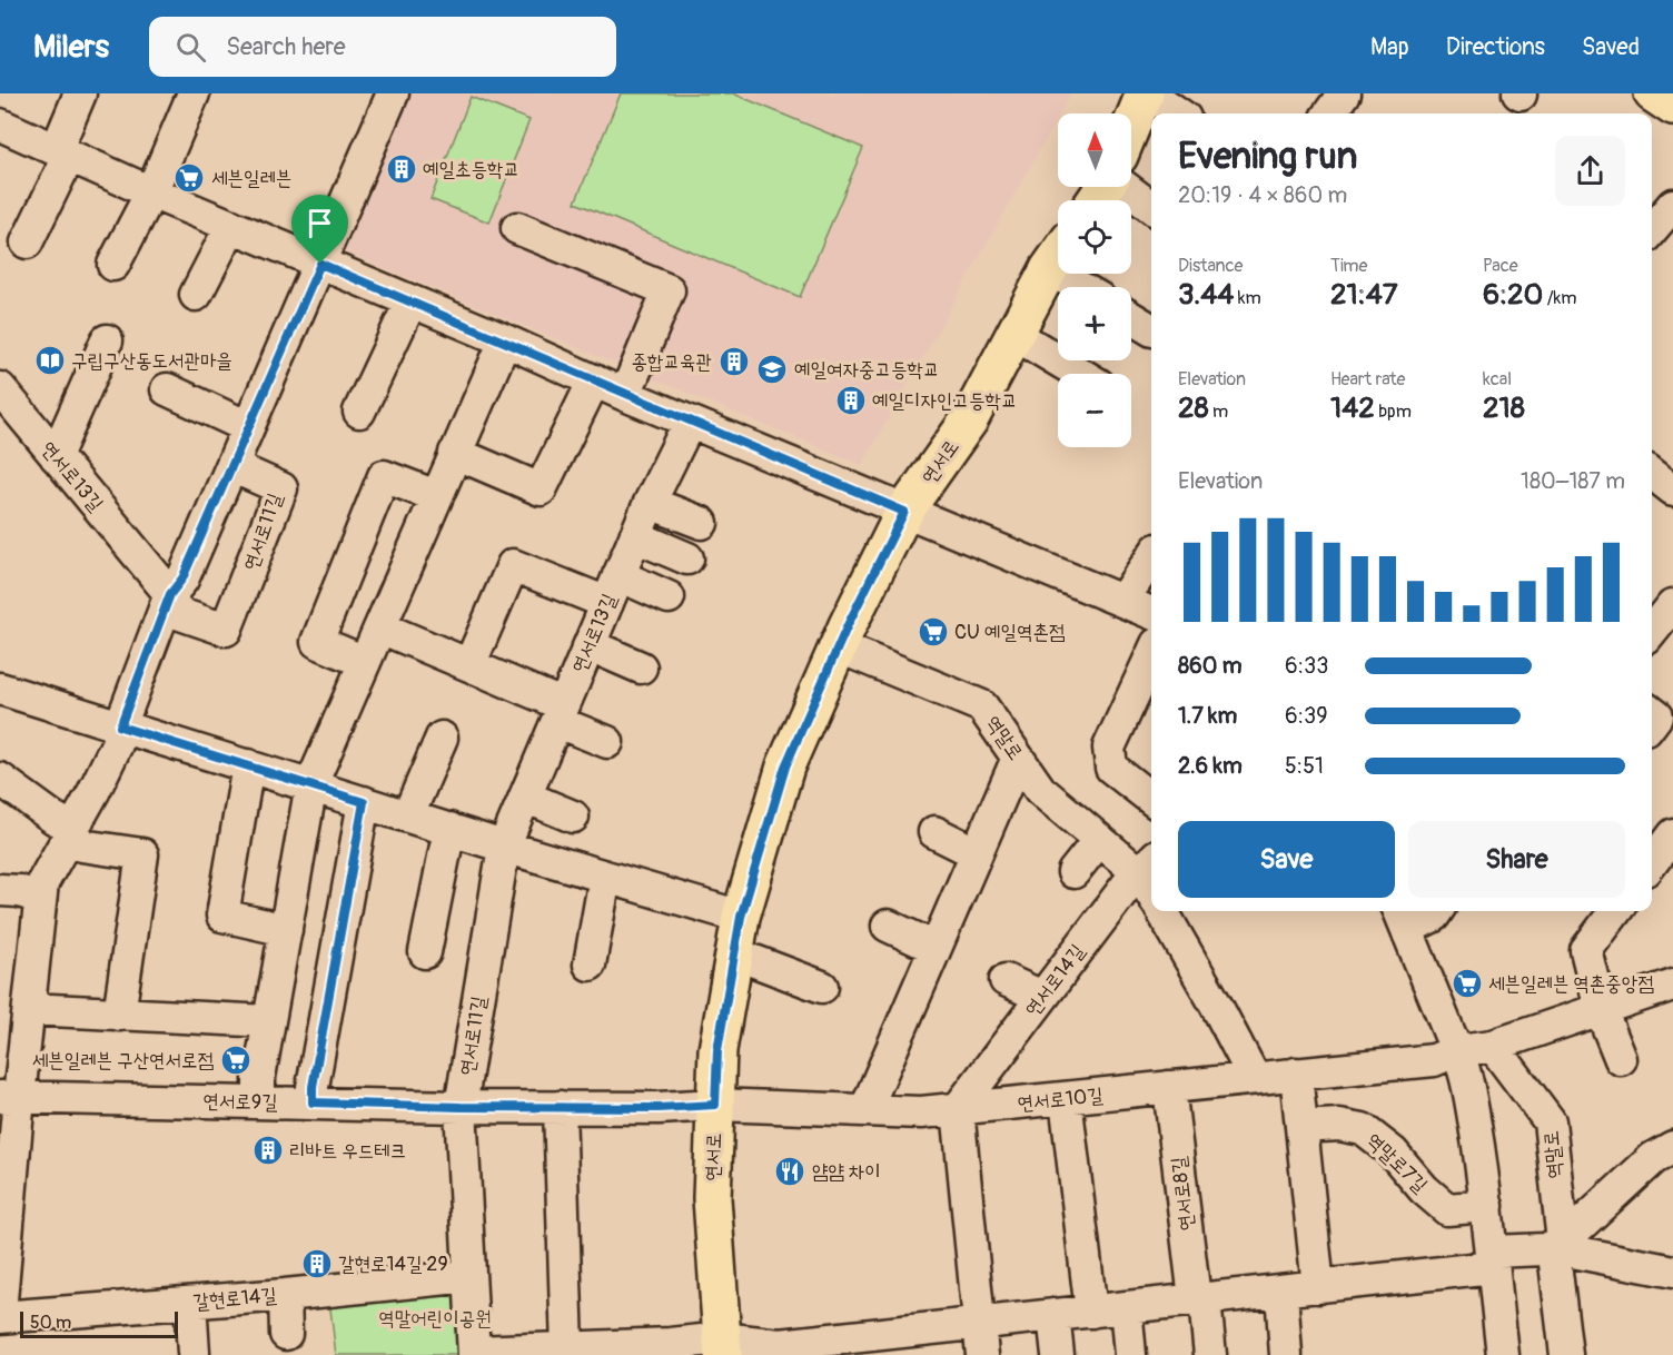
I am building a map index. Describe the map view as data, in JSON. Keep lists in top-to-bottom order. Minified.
{"streets":{"main road":["연서로"],"street":["연서로13길","연서로11길","역말로","연서로14길","연서로10길","연서로9길","역말로7길","연서로8길","갈현로14길"]},"crossings":[["연서로","역말로"],["연서로","연서로10길"],["연서로","연서로9길"],["연서로13길","연서로11길"],["연서로11길","연서로9길"],["역말로","연서로14길"],["역말로","연서로10길"],["연서로14길","연서로10길"],["연서로10길","연서로9길"],["연서로10길","연서로8길"],["연서로9길","갈현로14길"]],"parks":["역말어린이공원"],"places":{"building":["예일초등학교","종합교육관","예일디자인고등학교","리바트 우드테크","갈현로14길 29"],"supermarket":["세븐일레븐","CU 예일역촌점","세븐일레븐 역촌중앙점","세븐일레븐 구산연서로점"],"library":["구립구산동도서관마을"],"school or university":["예일여자중고등학교"],"restaurant":["얌얌 차이"]},"scale_bar":"50 m","north":"top","page":{"header":"Milers","search":"Search here","nav":["Map","Directions","Saved"],"map_buttons":["+","−"],"heading":["Evening run","20:19 · 4 × 860 m"],"stats":[["Distance","3.44 km"],["Time","21:47"],["Pace","6:20 /km"],["Elevation","28 m"],["Heart rate","142 bpm"],["kcal","218"]],"chart":["Elevation","180–187 m"],"list":[{"name":"860 m","note":"6:33"},{"name":"1.7 km","note":"6:39"},{"name":"2.6 km","note":"5:51"}],"buttons":["Save","Share"],"scale":"50 m"}}
